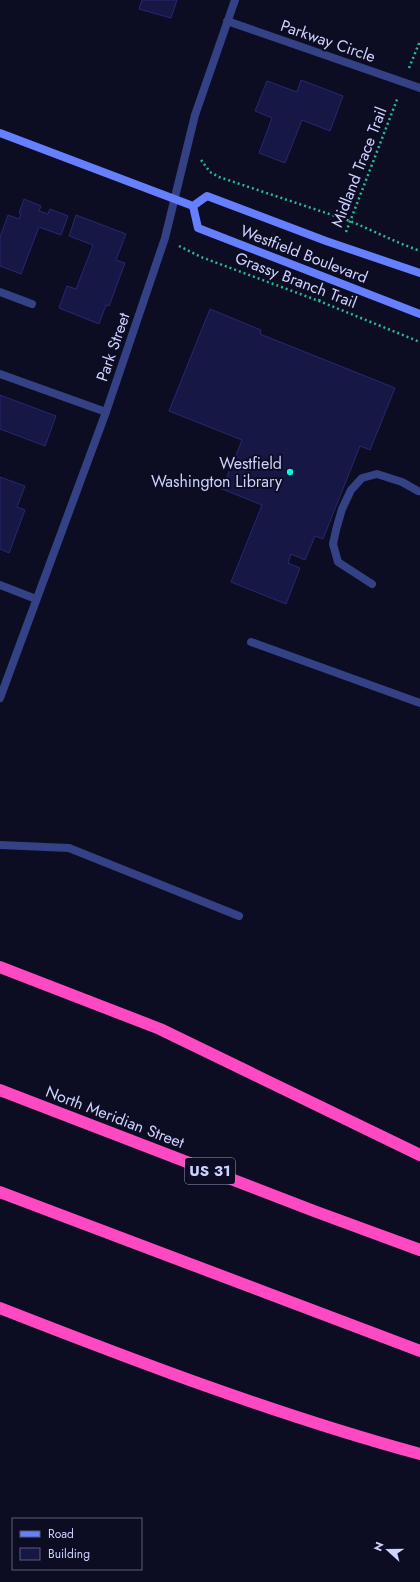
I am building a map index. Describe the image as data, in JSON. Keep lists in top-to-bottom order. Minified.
{"streets":{"highway":["North Meridian Street","US 31"],"street":["Parkway Circle","Westfield Boulevard","Park Street"],"path":["Midland Trace Trail","Grassy Branch Trail"]},"crossings":[["Parkway Circle","Midland Trace Trail"],["Parkway Circle","Park Street"],["Midland Trace Trail","Westfield Boulevard"],["Grassy Branch Trail","Park Street"]],"places":["Westfield Washington Library"],"legend":["Road","Building"],"north":"left"}
